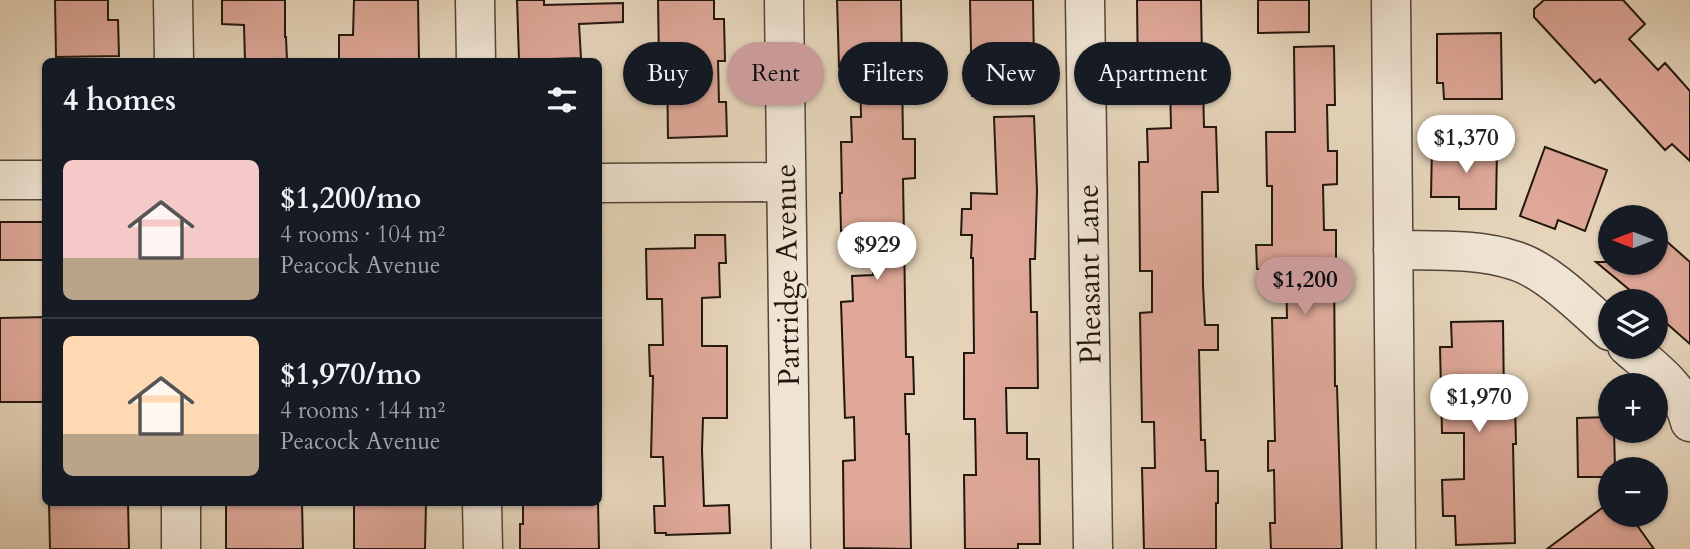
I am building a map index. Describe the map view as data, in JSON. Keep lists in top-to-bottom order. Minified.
{"streets":{"street":["Pheasant Lane","Partridge Avenue"]},"north":"left","page":{"chip":["Buy","Rent","Filters","New","Apartment"],"heading":"4 homes","price":["$1,370","$929","$1,200","$1,970"],"list":[{"name":"$1,200/mo","note":"4 rooms · 104 m² · Peacock Avenue"},{"name":"$1,970/mo","note":"4 rooms · 144 m² · Peacock Avenue"}],"map_buttons":["+","−"]}}
